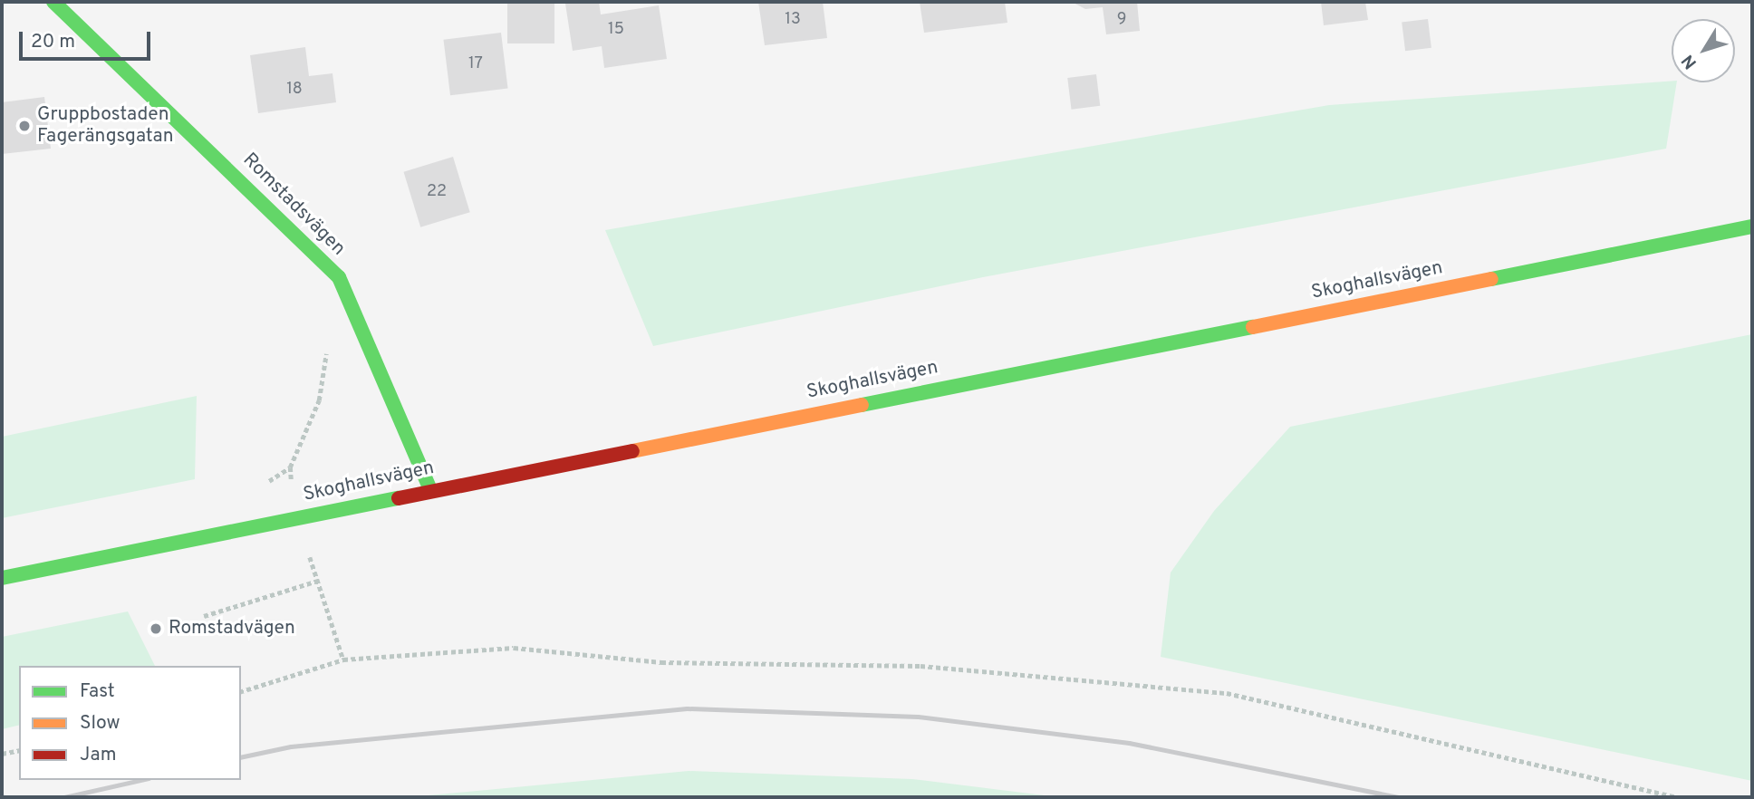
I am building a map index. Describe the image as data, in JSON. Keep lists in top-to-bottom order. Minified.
{"streets":{"main road":["Romstadsvägen","Skoghallsvägen"]},"crossings":[["Romstadsvägen","Skoghallsvägen"]],"places":["Gruppbostaden Fagerängsgatan","Romstadvägen"],"house_numbers":["13","9","15","17","18","22"],"legend":["Fast","Slow","Jam"],"scale_bar":"20 m","north":"bottom left"}
